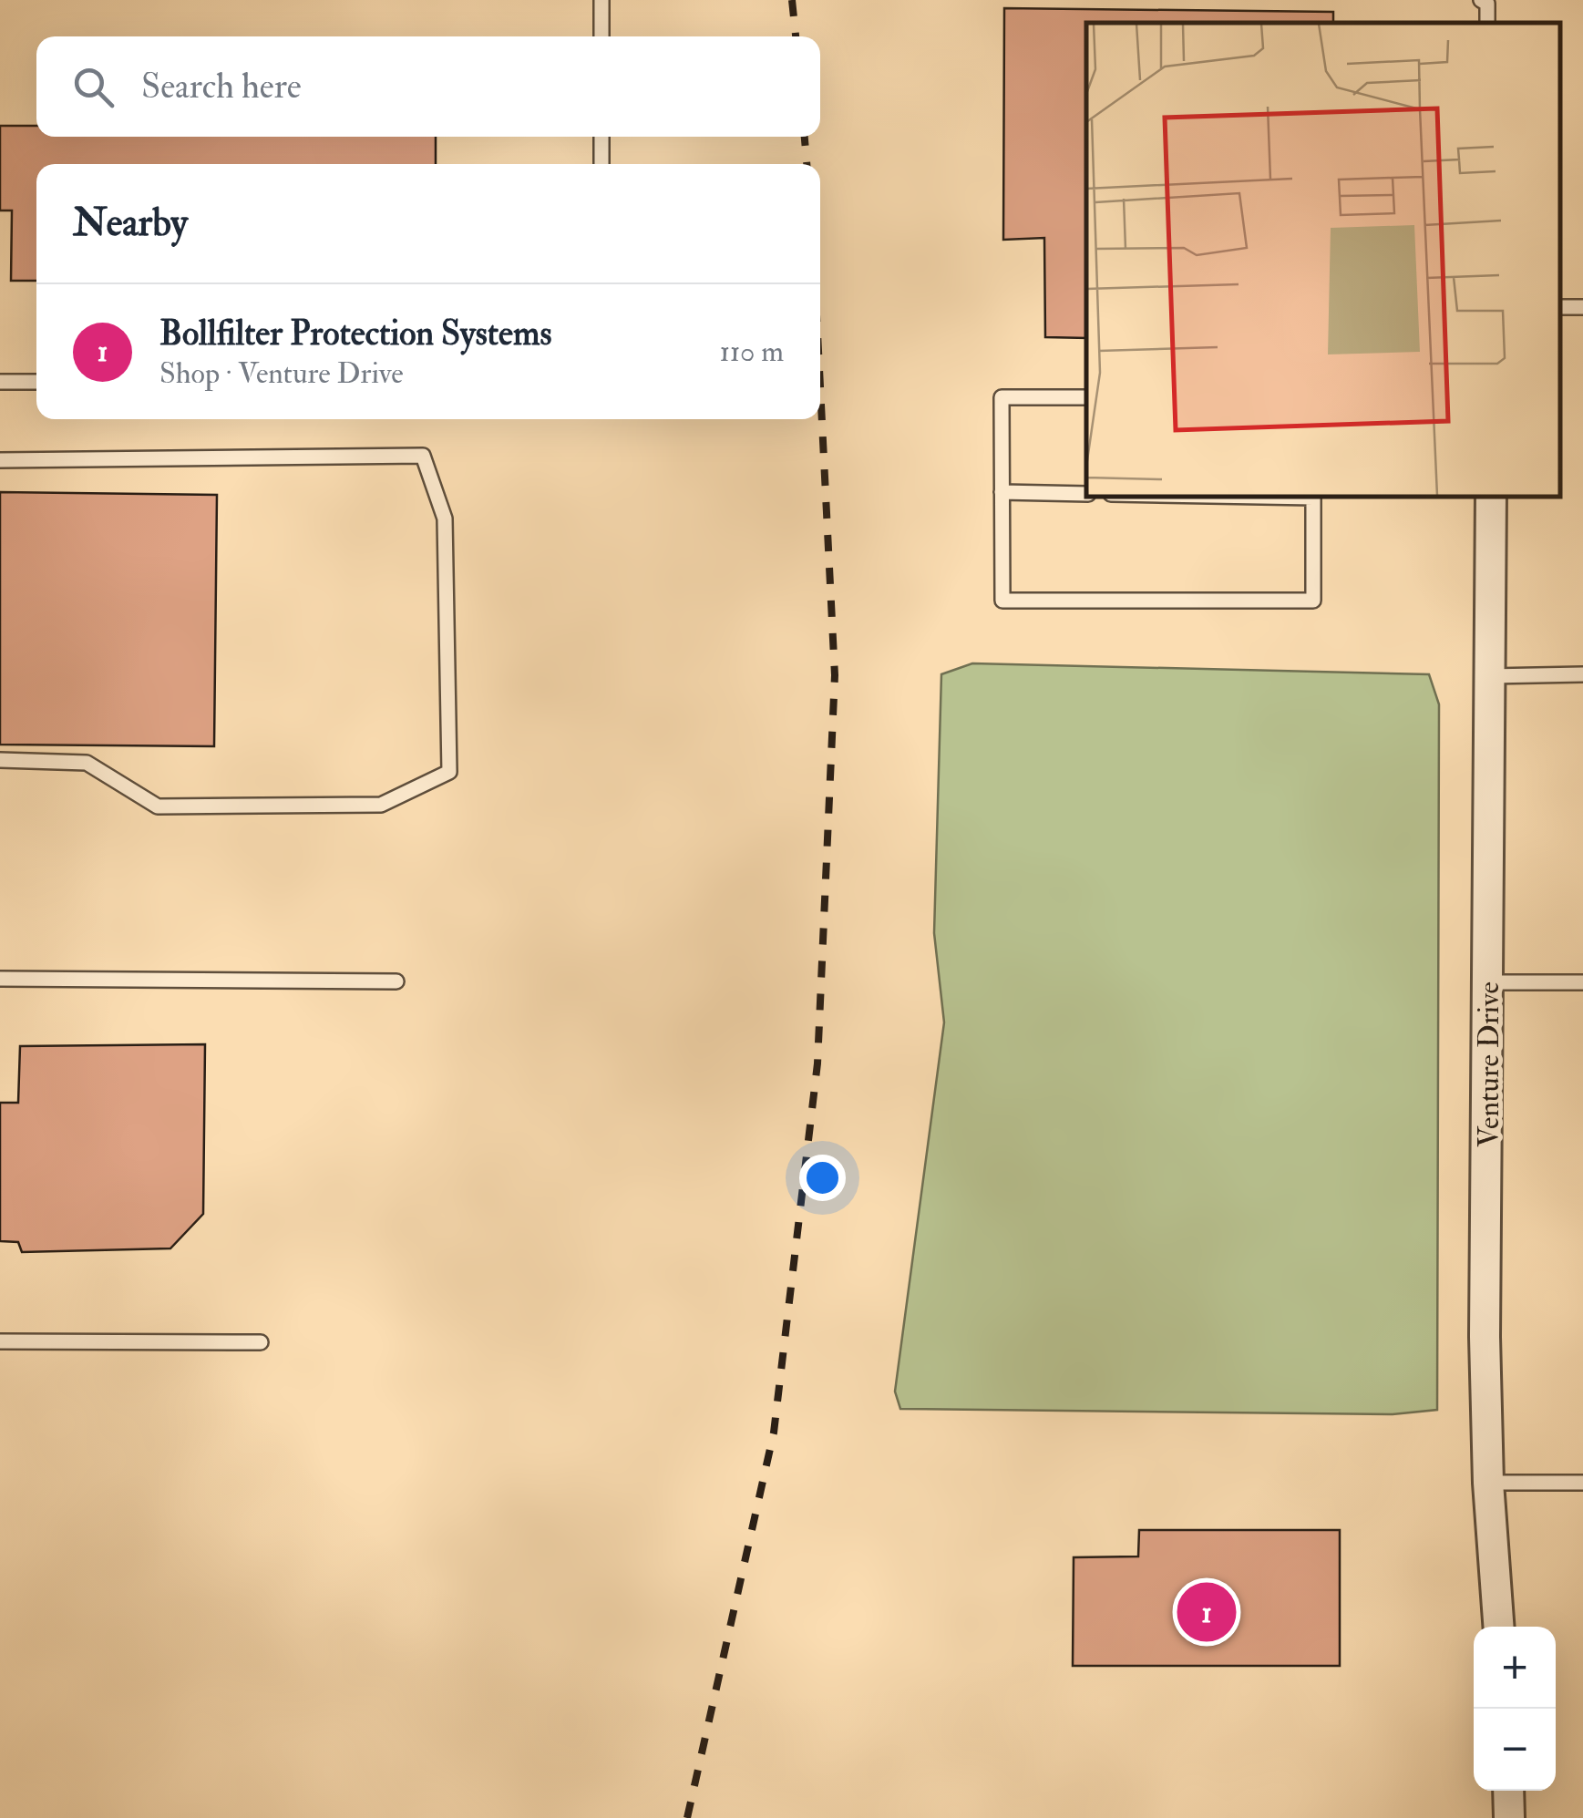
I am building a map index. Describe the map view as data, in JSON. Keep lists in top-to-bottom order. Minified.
{"streets":{"street":["Venture Drive"]},"page":{"search":"Search here","heading":"Nearby","list":[{"mark":"1","name":"Bollfilter Protection Systems","note":"Shop · Venture Drive","value":"110 m"}],"pins":"1","map_buttons":["+","−"]}}
